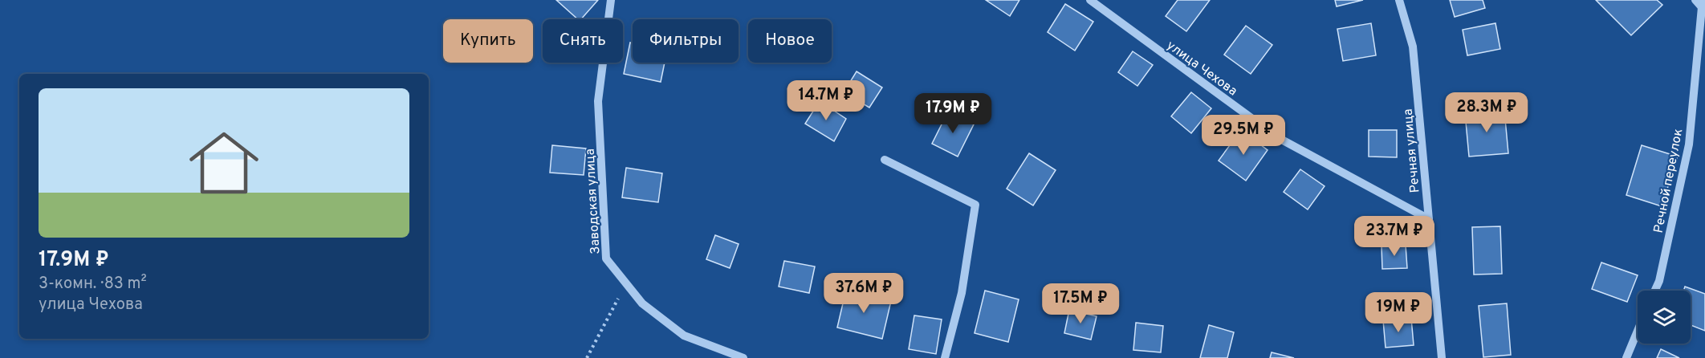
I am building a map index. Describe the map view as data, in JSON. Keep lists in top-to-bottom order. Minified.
{"streets":{"street":["улица Чехова","Речная улица","Речной переулок","Заводская улица"]},"crossings":[["улица Чехова","Речная улица"]],"page":{"chip":["Купить","Снять","Фильтры","Новое"],"list":[{"name":"17.9M ₽","note":"3-комн. · 83 m² · улица Чехова"}],"price":["14.7M ₽","28.3M ₽","17.9M ₽","29.5M ₽","23.7M ₽","37.6M ₽","17.5M ₽","19M ₽"]}}
